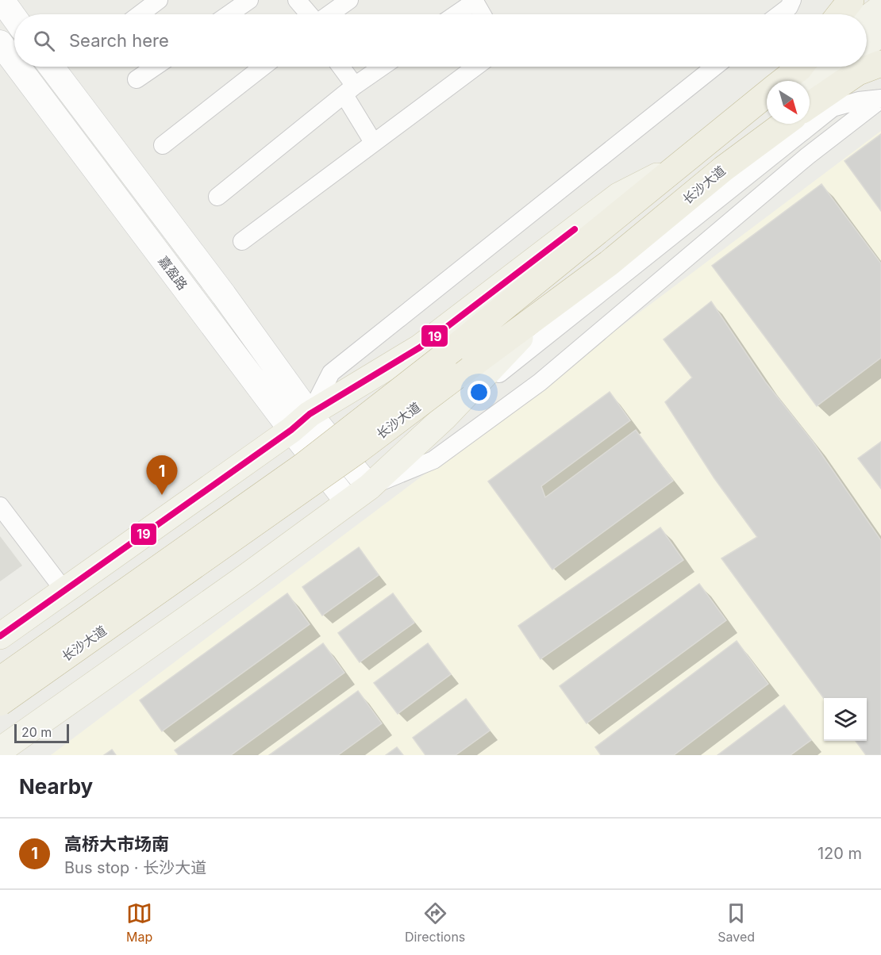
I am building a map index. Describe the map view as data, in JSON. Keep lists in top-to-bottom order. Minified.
{"streets":{"highway":["长沙大道"],"street":["嘉盈路"]},"lines":["transit line 19"],"scale_bar":"20 m","north":"bottom right","page":{"search":"Search here","pins":"1","scale":"20 m","heading":"Nearby","list":[{"mark":"1","name":"高桥大市场南","note":"Bus stop · 长沙大道","value":"120 m"}],"nav":["Map","Directions","Saved"]}}
